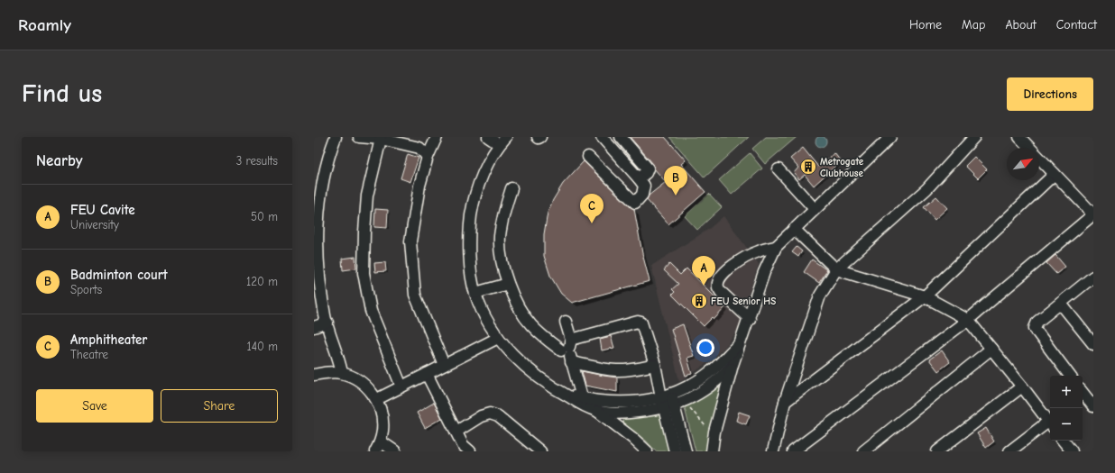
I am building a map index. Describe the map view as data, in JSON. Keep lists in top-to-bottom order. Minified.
{"places":{"building":["Metrogate Clubhouse","FEU Senior HS"]},"north":"top right","page":{"header":"Roamly","nav":["Home","Map","About","Contact"],"buttons":["Directions",["Save","Share"]],"title":"Find us","heading":["Nearby","3 results"],"pins":["B","C","A"],"list":[{"mark":"A","name":"FEU Cavite","note":"University","value":"50 m"},{"mark":"B","name":"Badminton court","note":"Sports","value":"120 m"},{"mark":"C","name":"Amphitheater","note":"Theatre","value":"140 m"}],"map_buttons":["+","−"]}}
